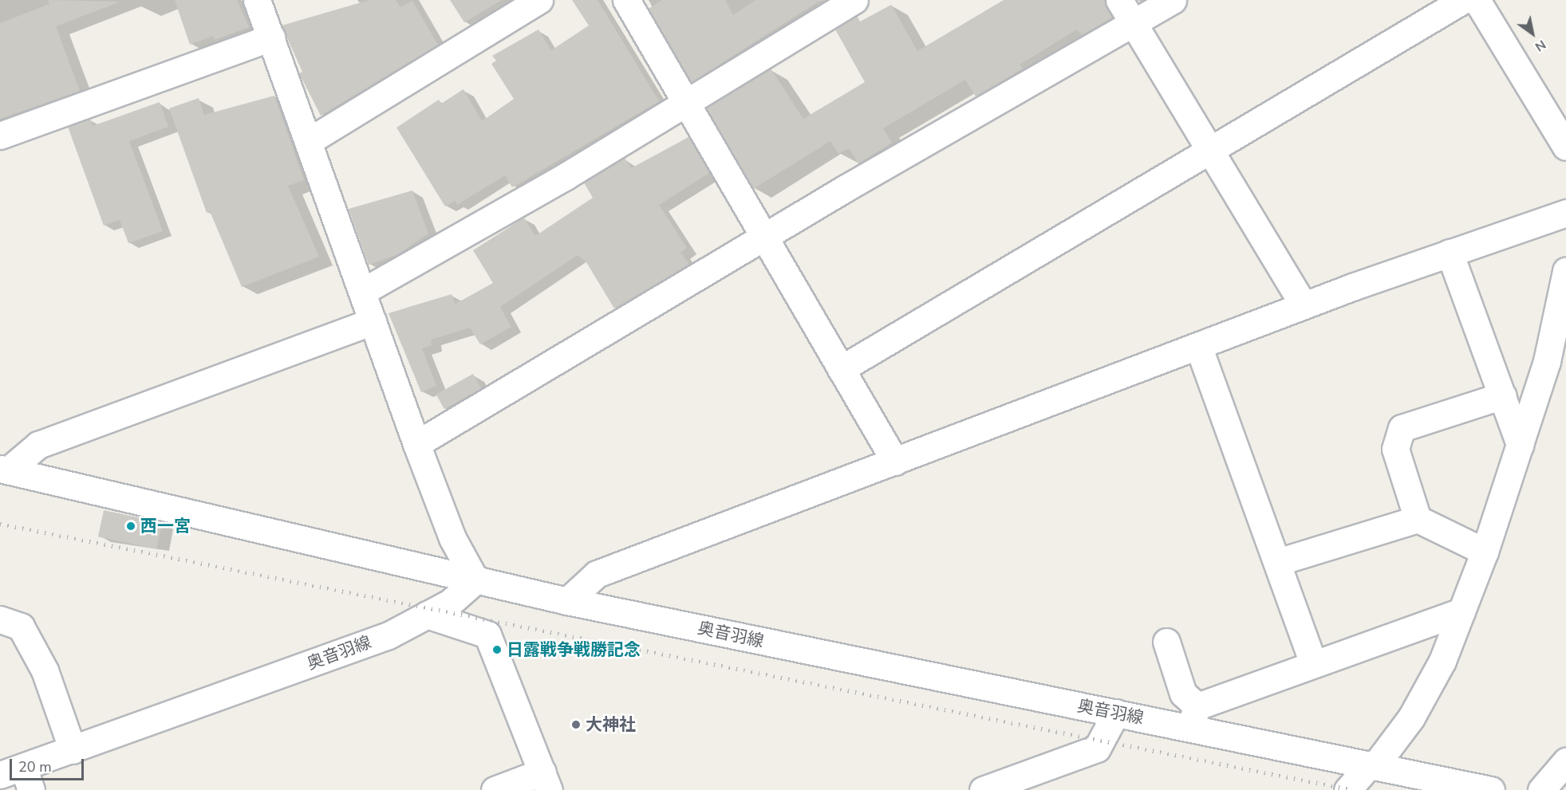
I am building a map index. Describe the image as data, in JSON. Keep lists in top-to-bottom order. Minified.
{"streets":{"street":["奥音羽線"]},"places":["西一宮","日露戦争戦勝記念","大神社"],"scale_bar":"20 m","north":"bottom right"}
